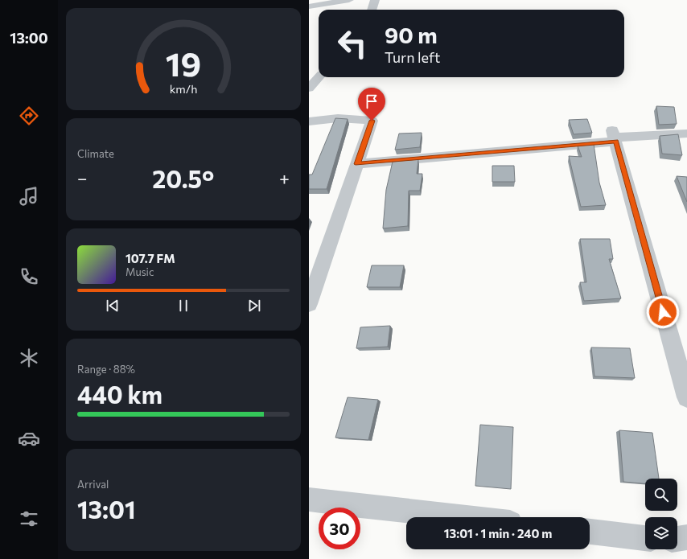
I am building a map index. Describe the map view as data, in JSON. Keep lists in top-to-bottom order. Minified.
{"page":{"tabs":"13:00","turn":["90 m","Turn left"],"tile":["Climate",["Range · 88%","440 km"],["Arrival","13:01"]],"heat":["−","20.5°","+"],"song":["107.7 FM","Music"],"limit":"30","trip":"13:01 · 1 min · 240 m","gauge":["19","km/h"]}}
